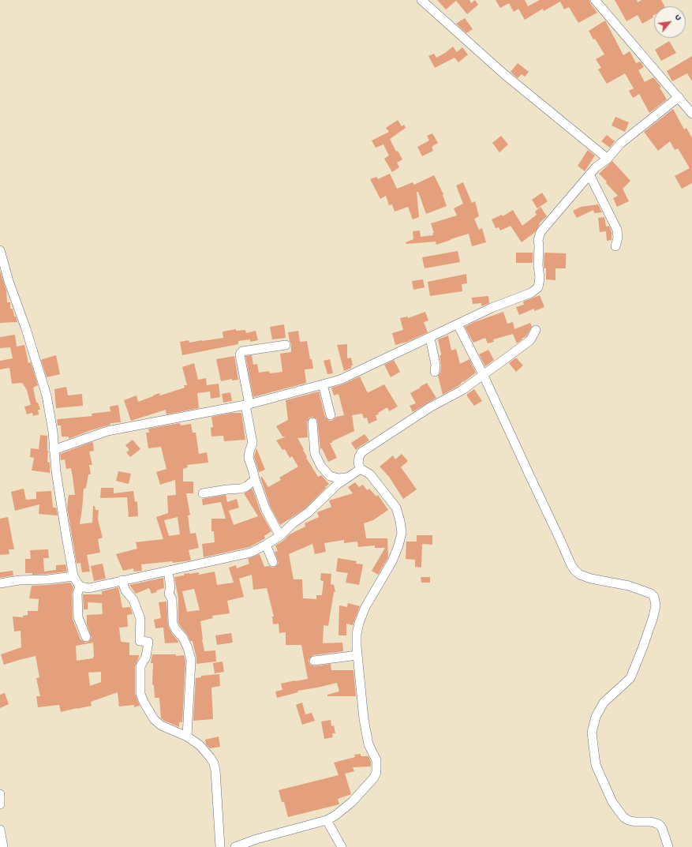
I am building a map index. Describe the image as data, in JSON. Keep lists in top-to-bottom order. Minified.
{"north":"top right"}
